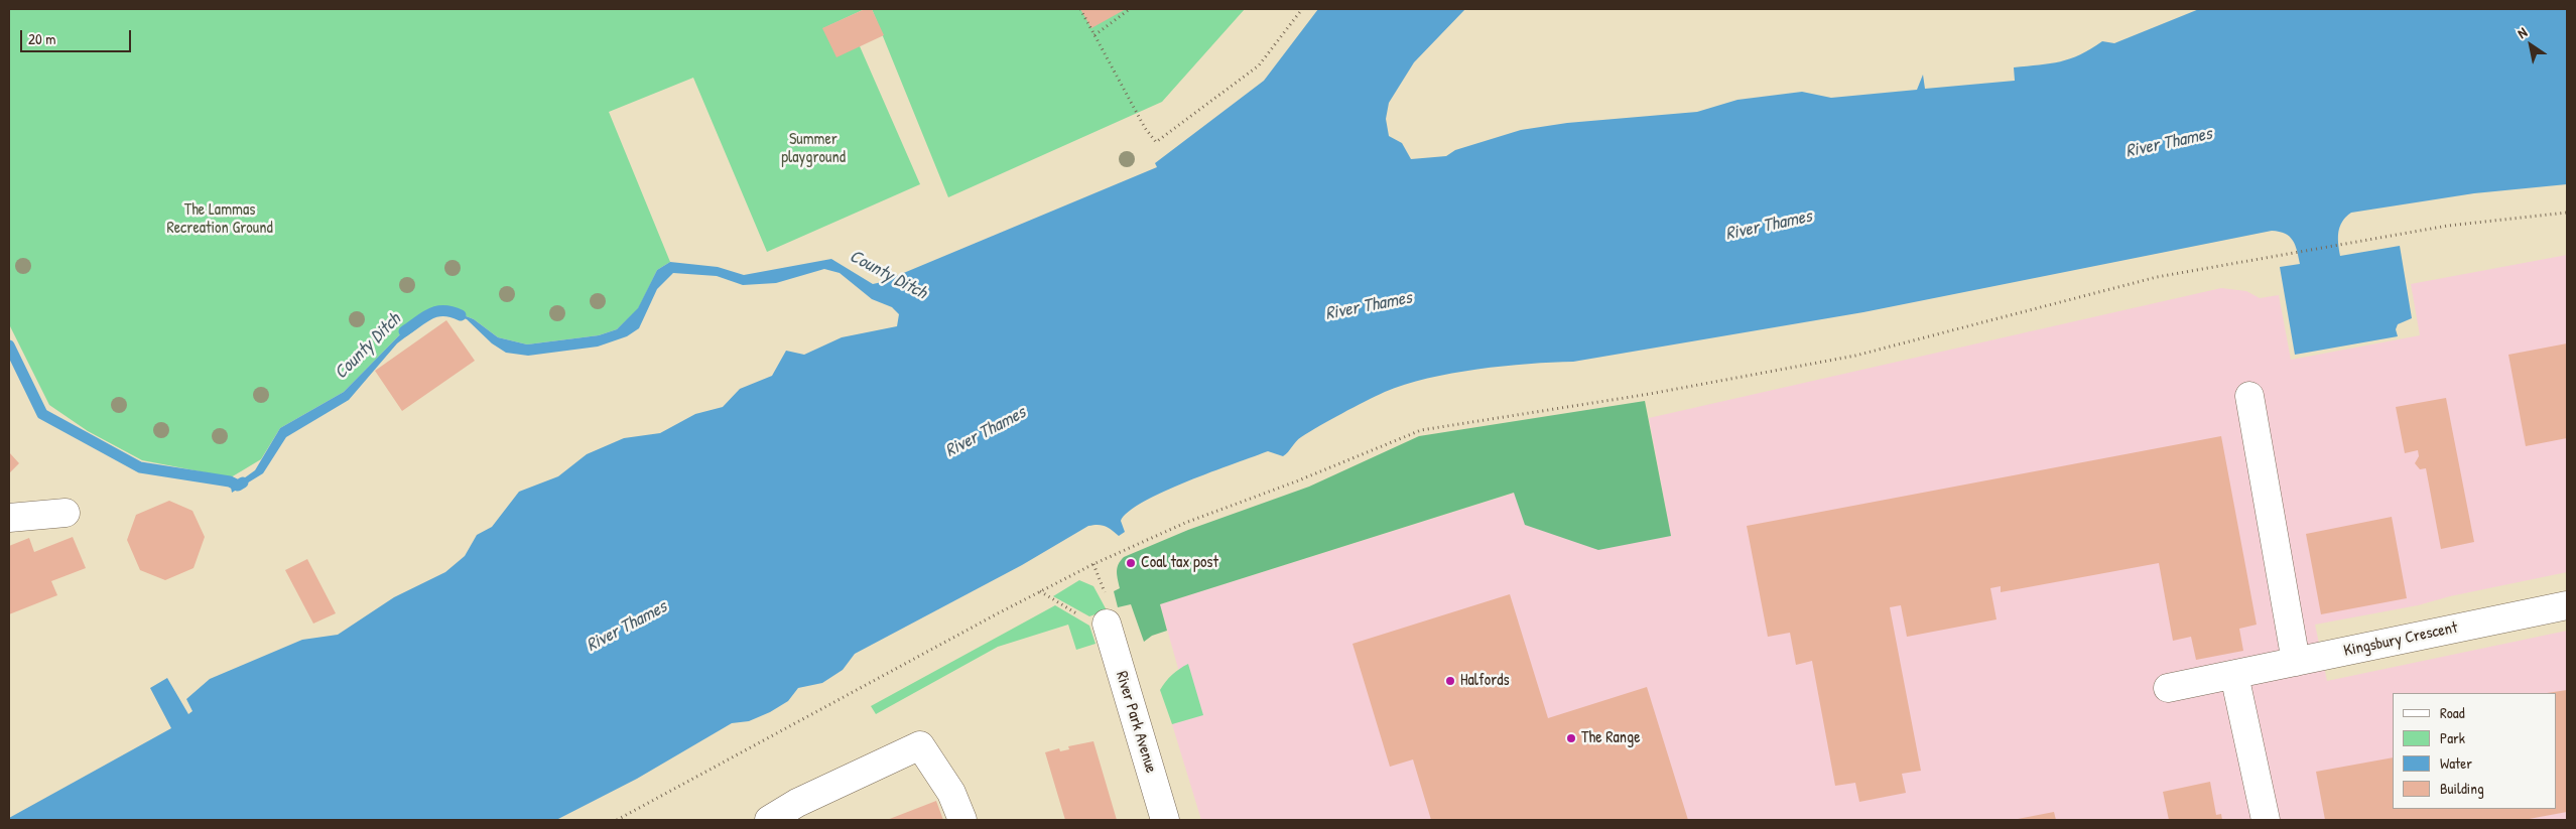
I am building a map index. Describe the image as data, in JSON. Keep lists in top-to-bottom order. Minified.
{"streets":{"street":["Kingsbury Crescent","River Park Avenue"]},"water":["River Thames","County Ditch"],"parks":["Summer playground","The Lammas Recreation Ground"],"places":["Coal tax post","Halfords","The Range"],"legend":["Road","Park","Water","Building"],"scale_bar":"20 m","north":"top left"}
